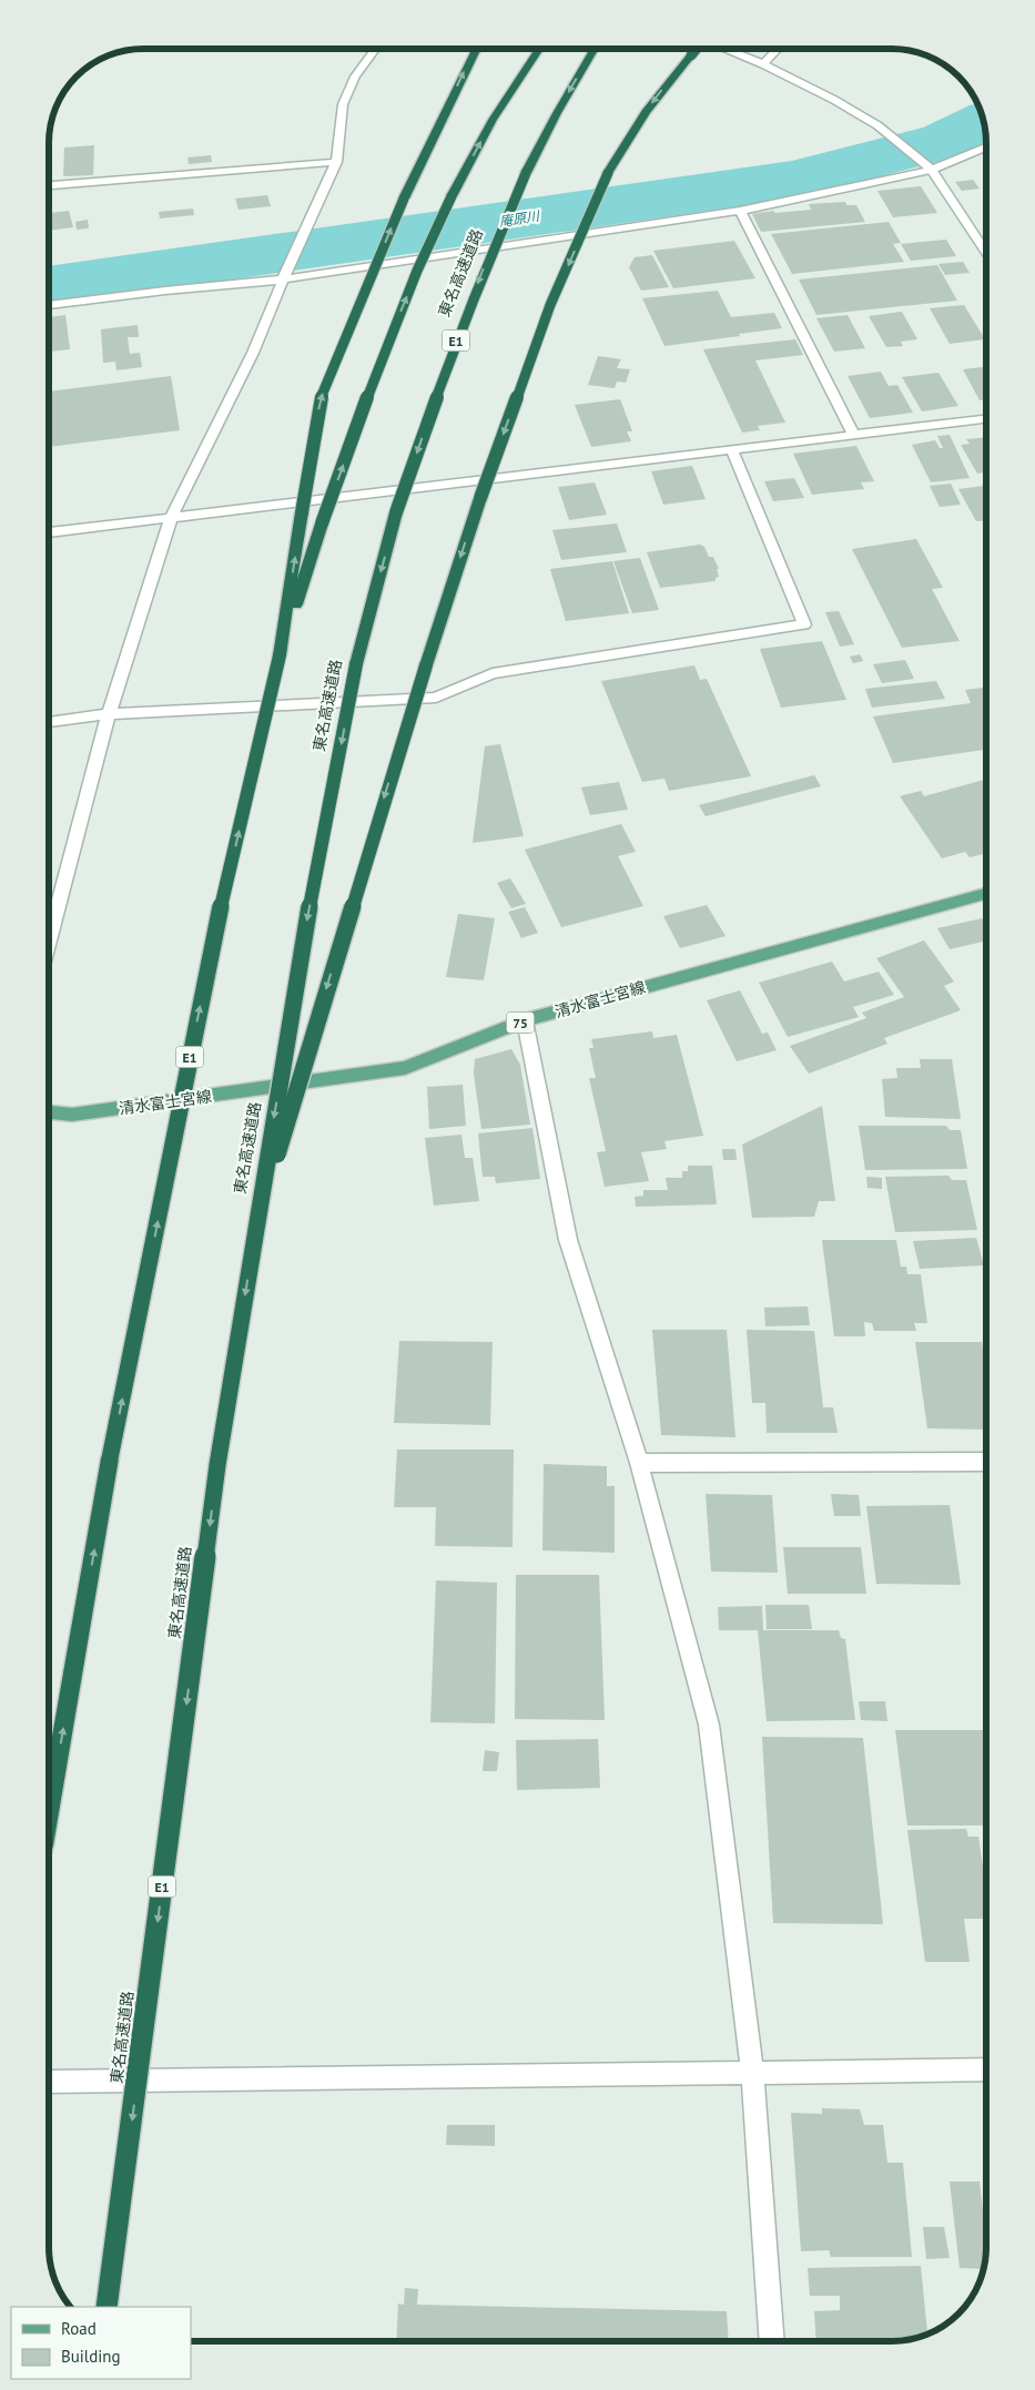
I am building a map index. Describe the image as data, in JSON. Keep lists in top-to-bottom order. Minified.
{"streets":{"highway":["東名高速道路","E1"],"main road":["清水富士宮線","75"]},"water":["庵原川"],"legend":["Road","Building"]}
